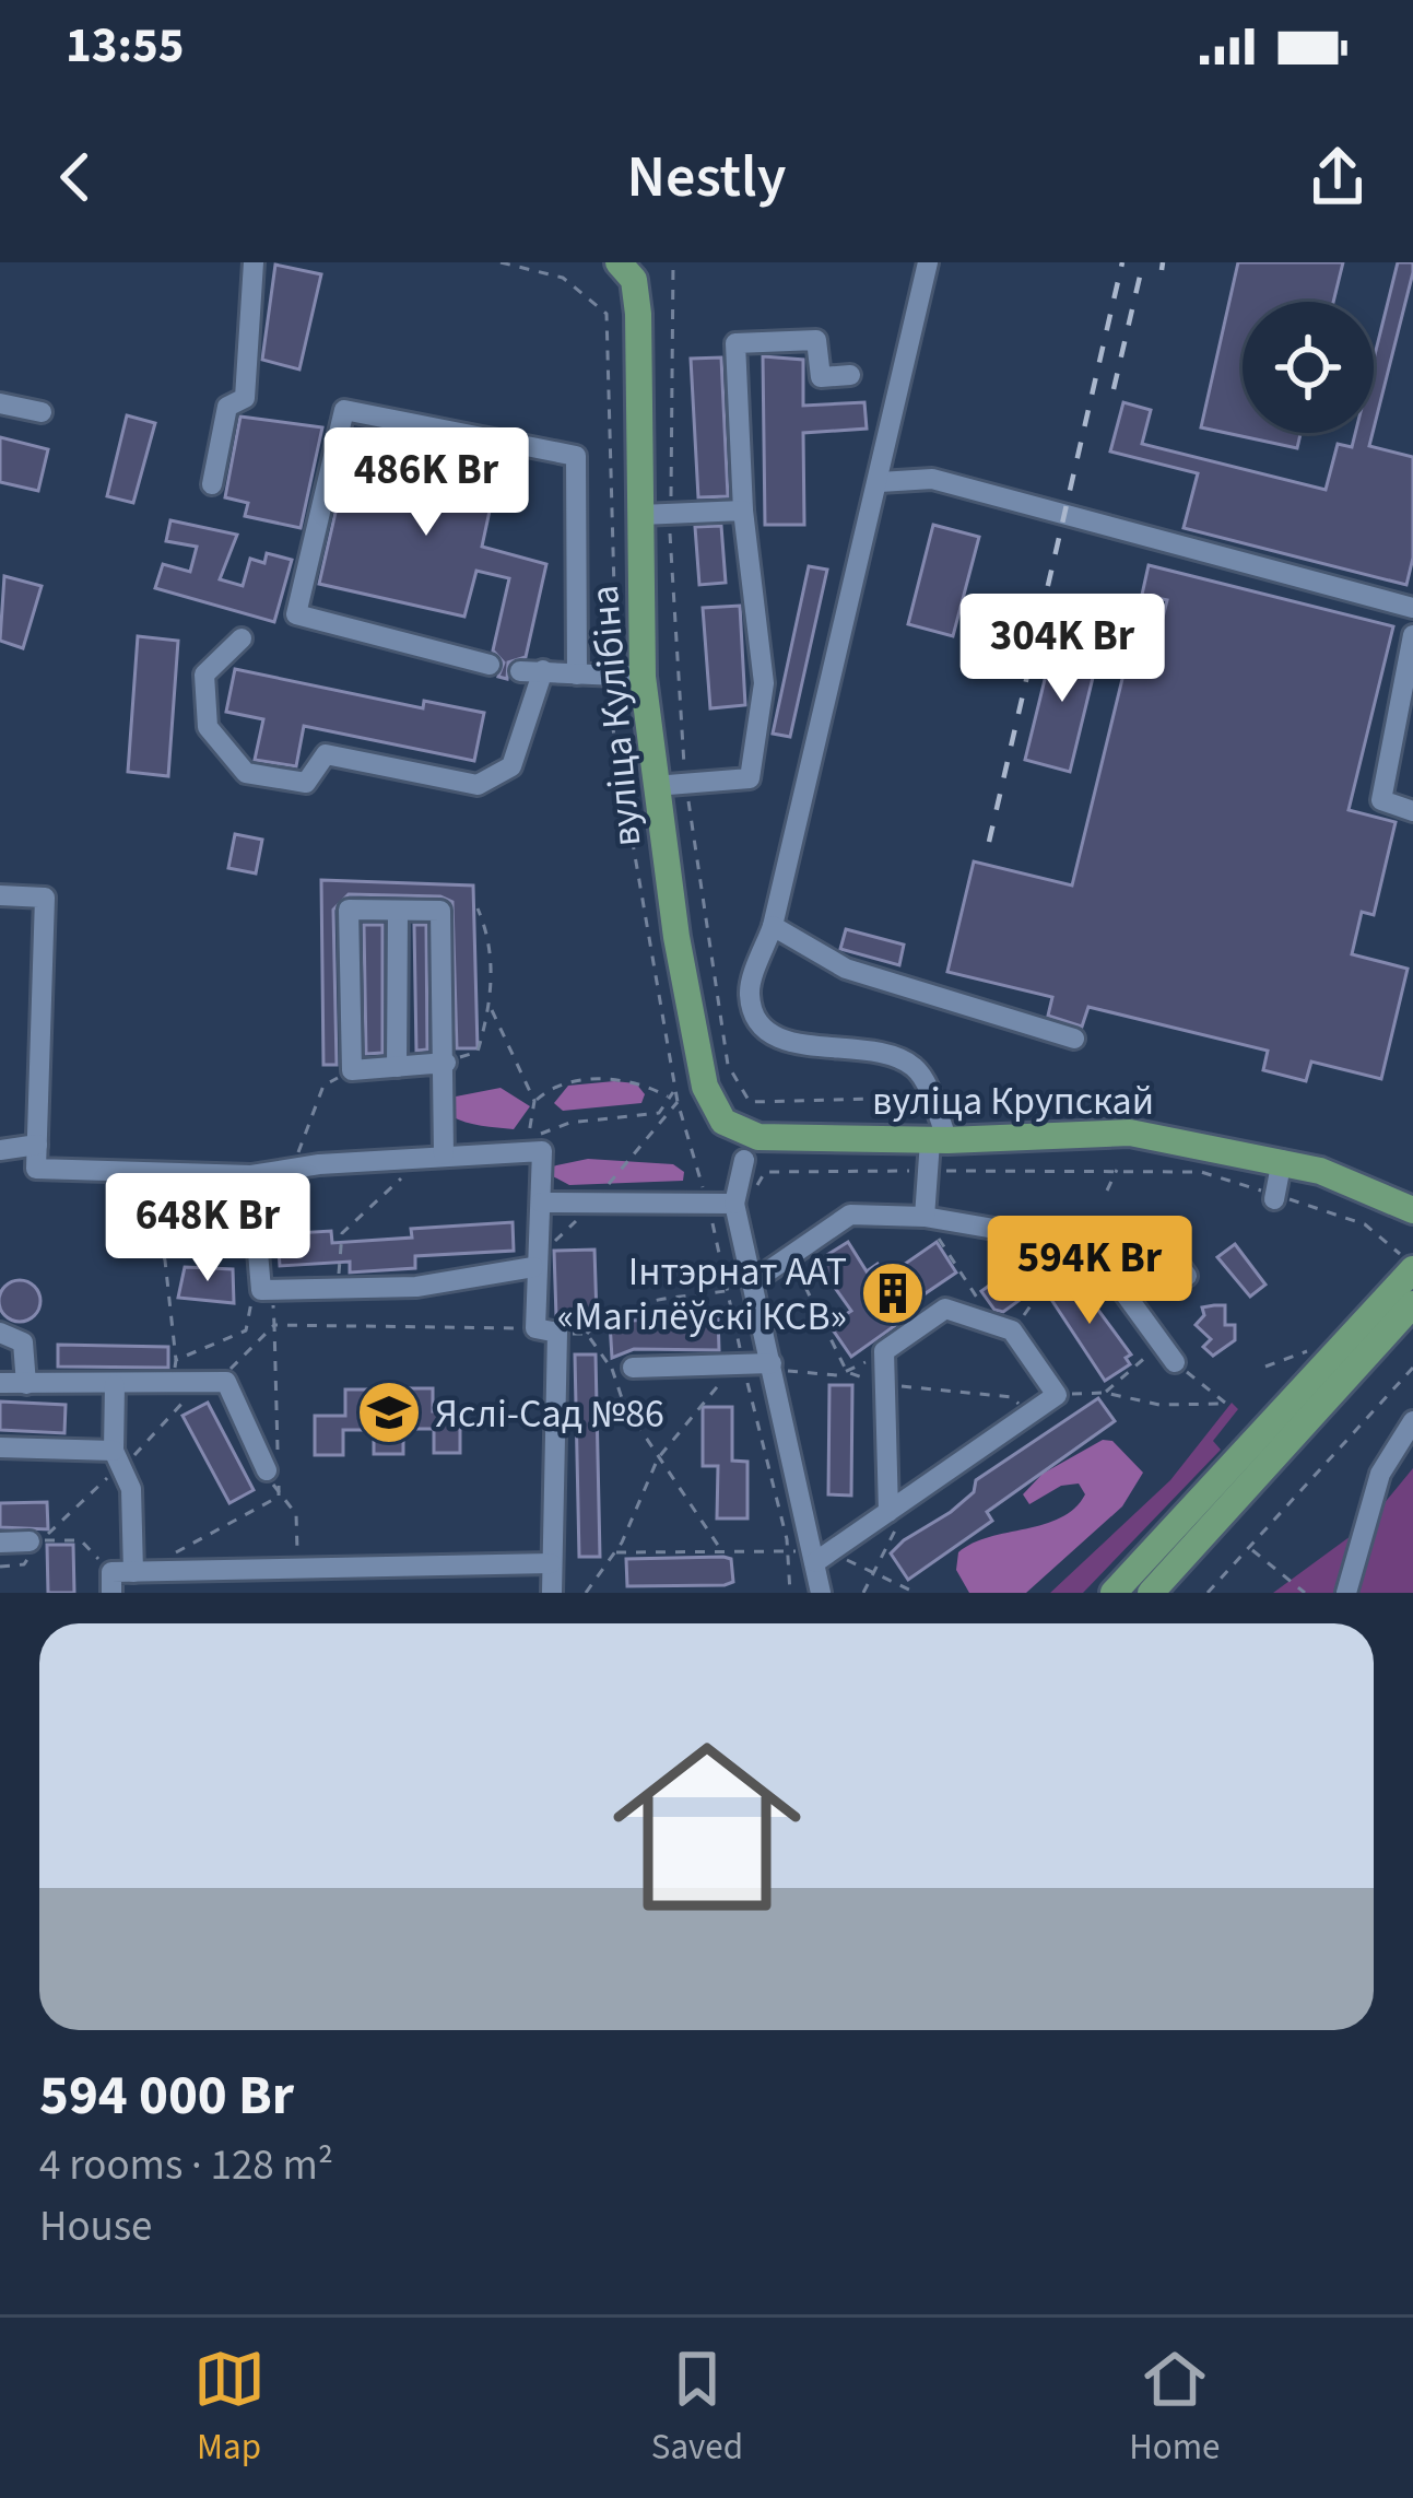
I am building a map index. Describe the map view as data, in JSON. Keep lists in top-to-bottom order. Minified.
{"streets":{"main road":["вуліца Кулібіна","вуліца Крупскай"]},"crossings":[["вуліца Кулібіна","вуліца Крупскай"]],"places":{"building":["Інтэрнат ААТ «Магілёўскі КСВ»"],"school or university":["Яслі-Сад №86"]},"page":{"status":"13:55","header":"Nestly","price":["486K Br","304K Br","648K Br","594K Br"],"list":[{"name":"594 000 Br","note":"4 rooms · 128 m² · House"}],"tabs":["Map","Saved","Home"]}}
